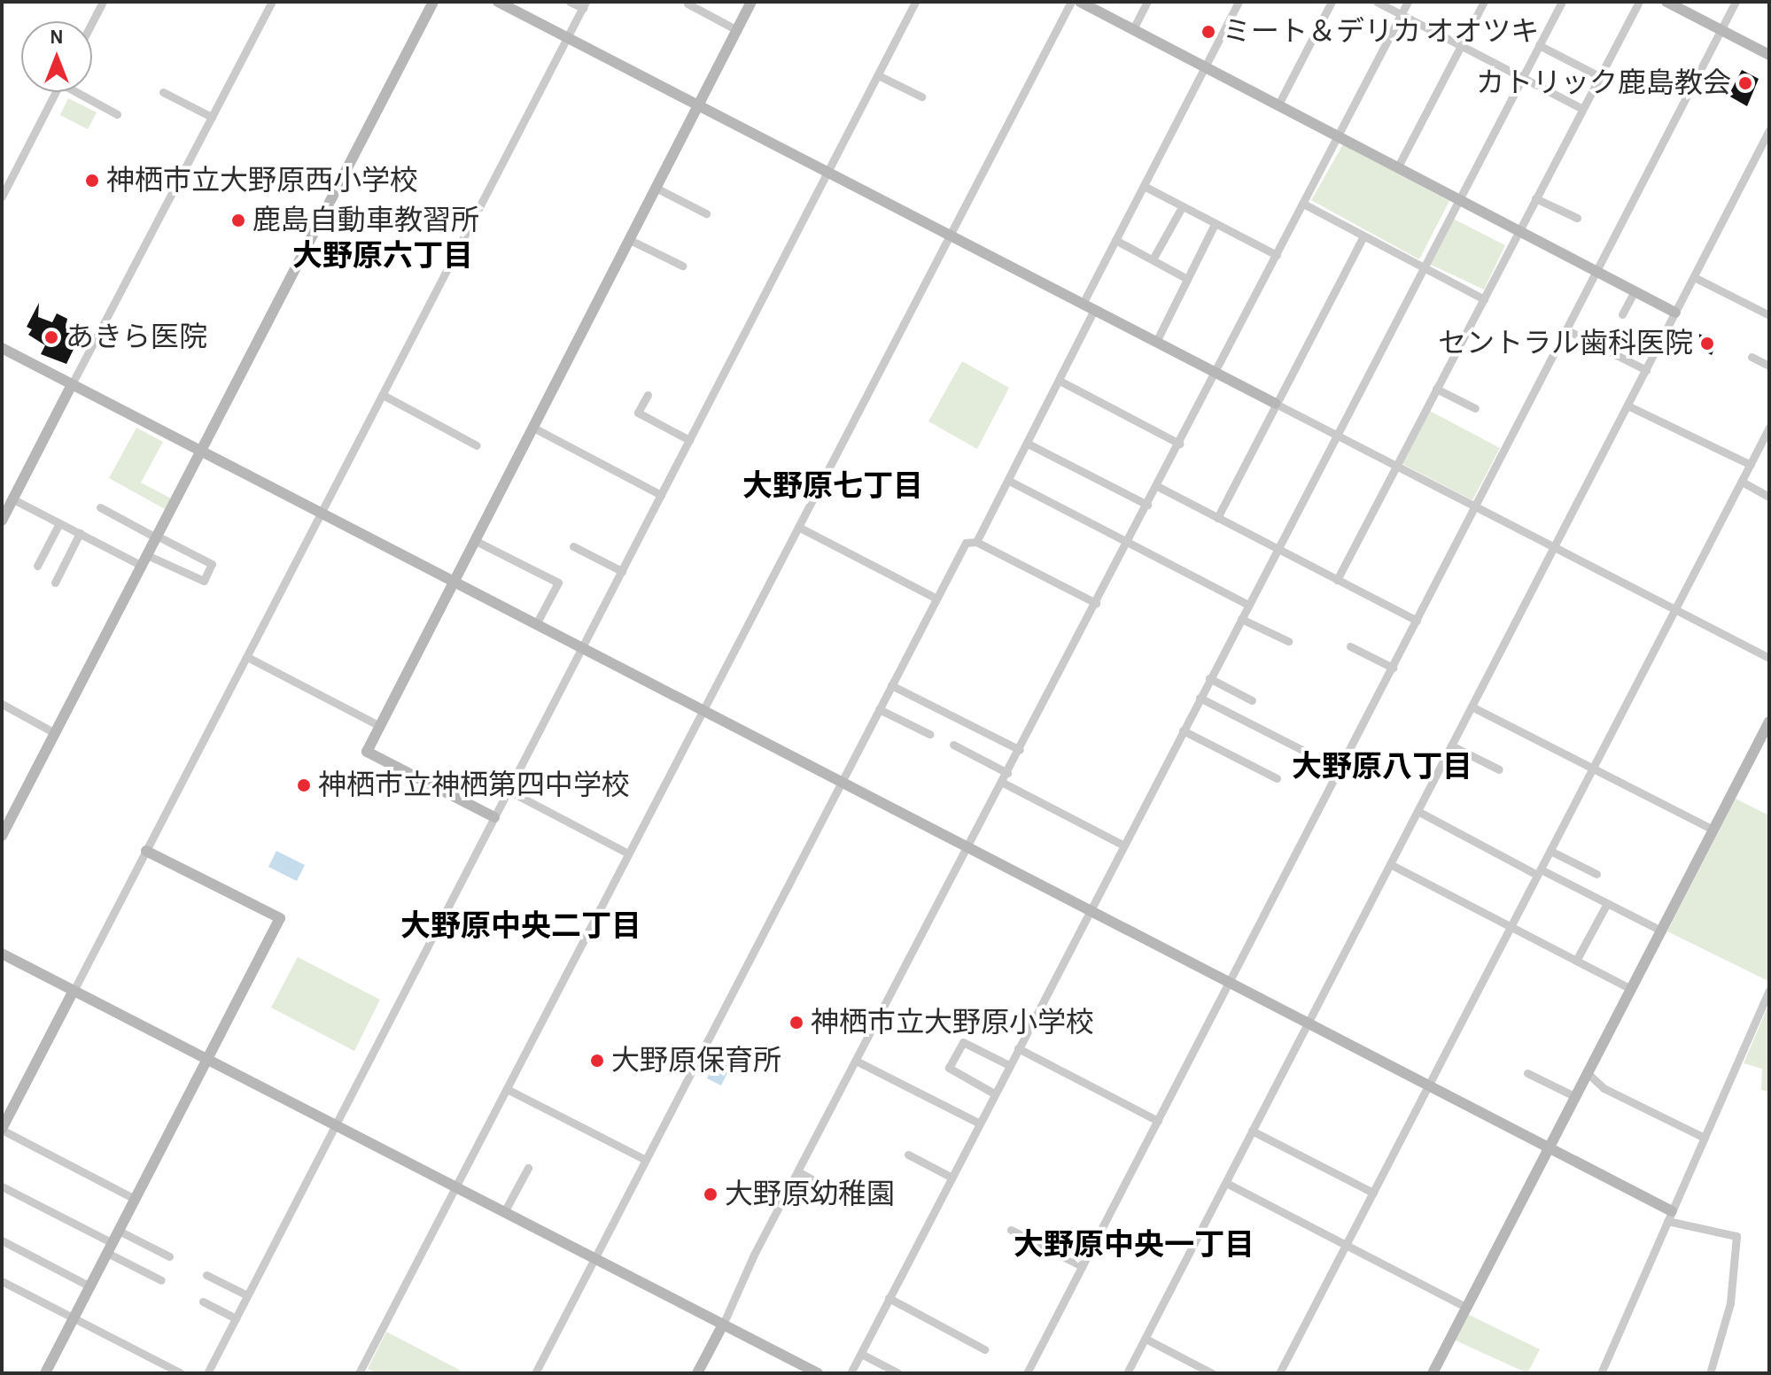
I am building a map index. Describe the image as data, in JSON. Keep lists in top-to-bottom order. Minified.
{"districts":["大野原六丁目","大野原七丁目","大野原八丁目","大野原中央二丁目","大野原中央一丁目"],"places":["ミート＆デリカ オオツキ","カトリック鹿島教会","神栖市立大野原西小学校","鹿島自動車教習所","あきら医院","セントラル歯科医院","神栖市立神栖第四中学校","神栖市立大野原小学校","大野原保育所","大野原幼稚園"],"north":"top"}
